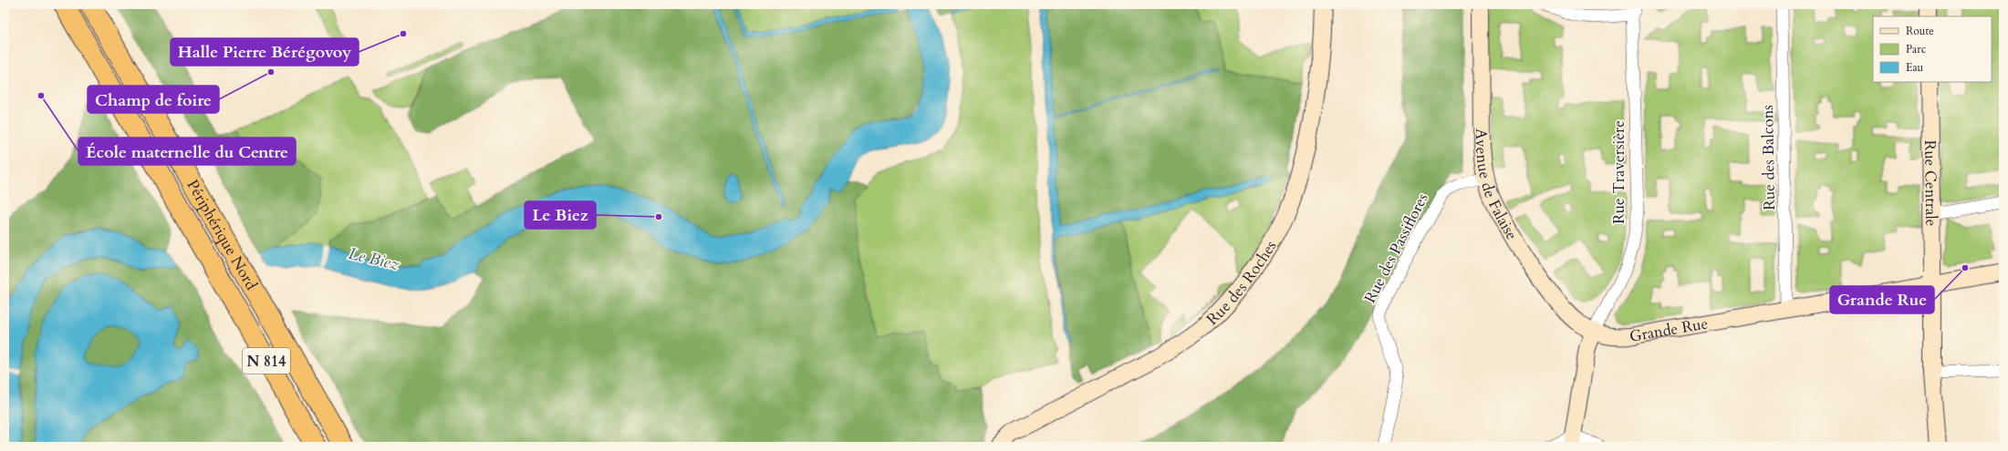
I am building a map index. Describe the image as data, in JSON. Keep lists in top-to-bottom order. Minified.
{"streets":{"highway":["Périphérique Nord","N 814"],"street":["Rue des Balcons","Rue Traversière","Avenue de Falaise","Rue Centrale","Rue des Passiflores","Rue des Roches","Grande Rue"]},"crossings":[["Rue des Balcons","Grande Rue"],["Rue Traversière","Avenue de Falaise"],["Rue Traversière","Grande Rue"],["Avenue de Falaise","Rue des Passiflores"],["Avenue de Falaise","Grande Rue"],["Rue Centrale","Grande Rue"]],"water":["Le Biez"],"places":["Halle Pierre Bérégovoy","Champ de foire","École maternelle du Centre","Le Biez","Grande Rue"],"legend":["Route","Parc","Eau"]}
